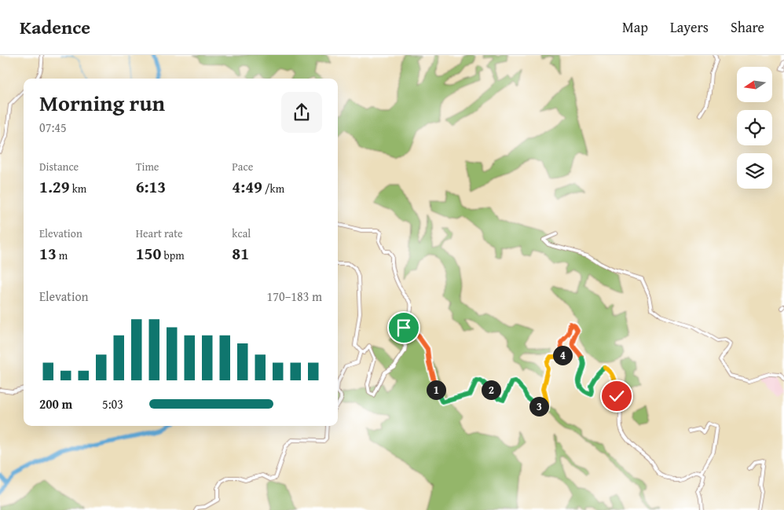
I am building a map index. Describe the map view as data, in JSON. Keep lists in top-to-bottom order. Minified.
{"north":"left","page":{"header":"Kadence","nav":["Map","Layers","Share"],"heading":["Morning run","07:45"],"stats":[["Distance","1.29 km"],["Time","6:13"],["Pace","4:49 /km"],["Elevation","13 m"],["Heart rate","150 bpm"],["kcal","81"]],"chart":["Elevation","170–183 m"],"pins":["4","1","2","3"],"list":[{"name":"200 m","note":"5:03"}]}}
